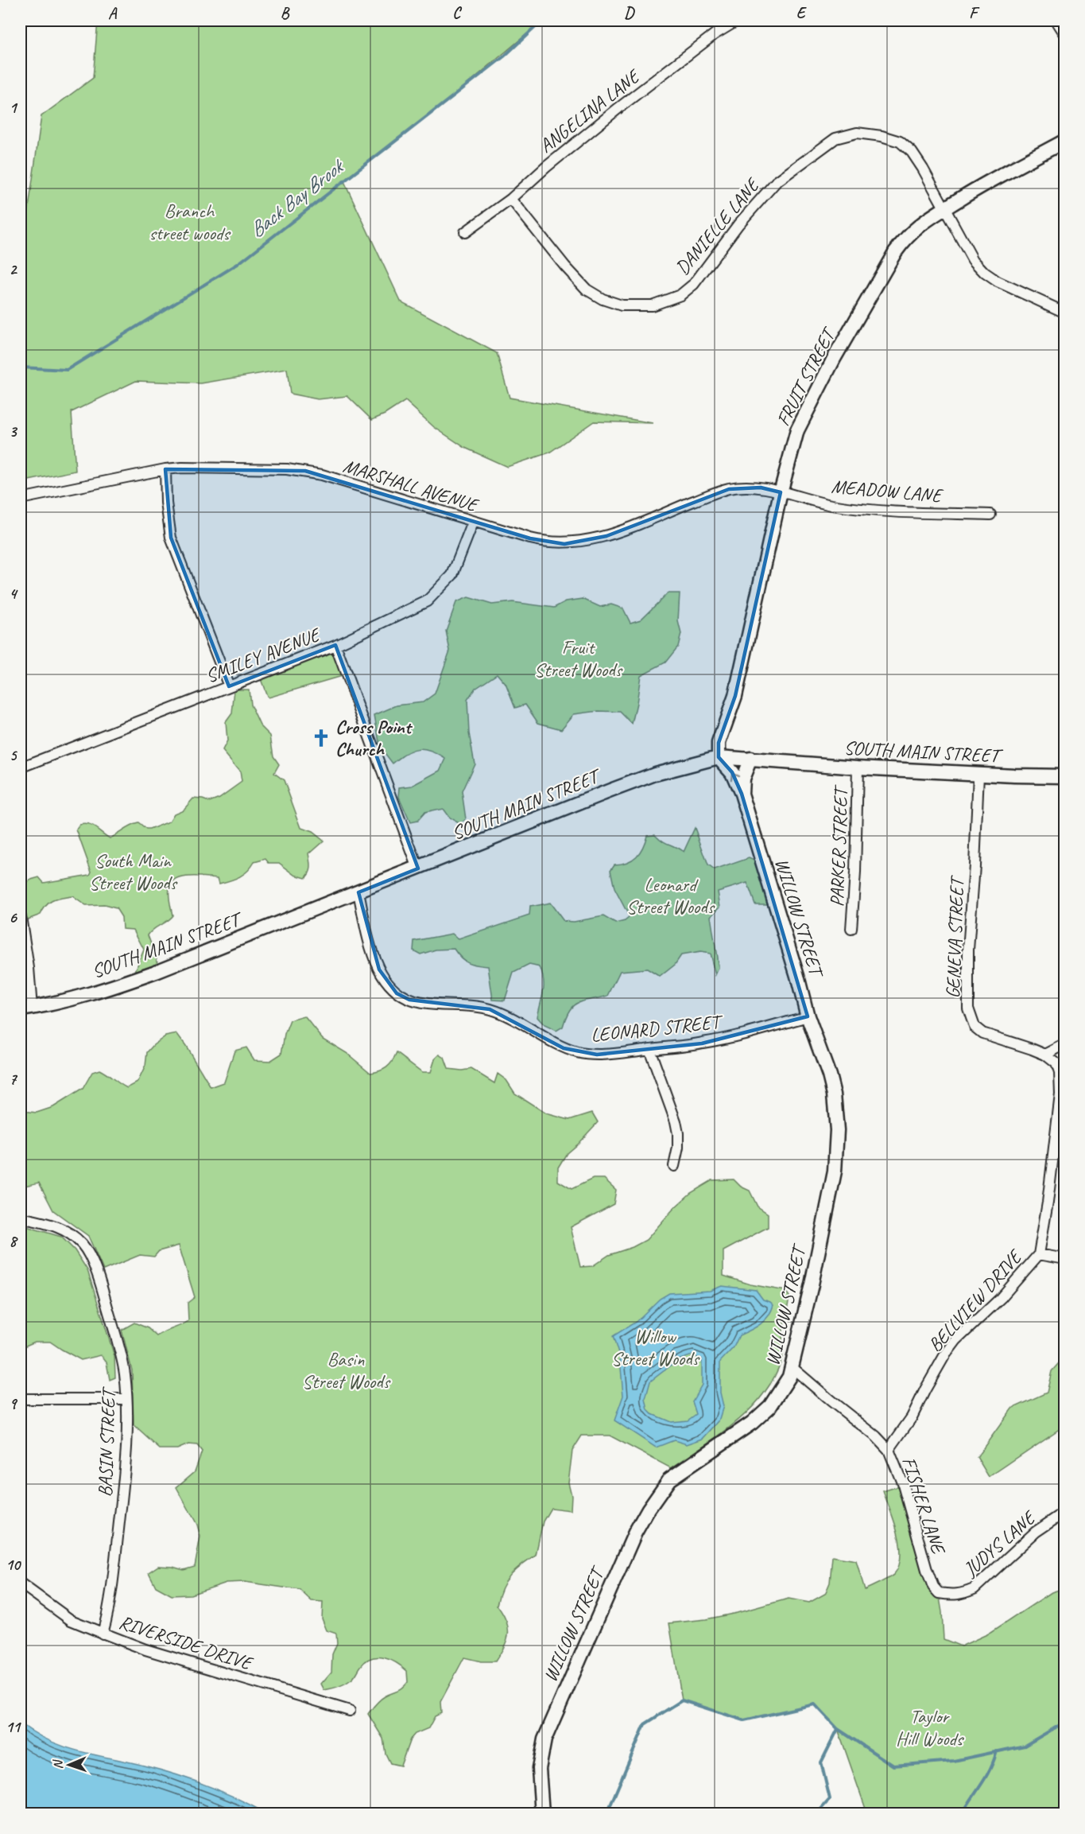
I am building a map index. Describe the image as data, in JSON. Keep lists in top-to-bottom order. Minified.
{"streets":{"street":["ANGELINA LANE","DANIELLE LANE","FRUIT STREET","MARSHALL AVENUE","MEADOW LANE","SMILEY AVENUE","SOUTH MAIN STREET","PARKER STREET","WILLOW STREET","GENEVA STREET","LEONARD STREET","BELLVIEW DRIVE","BASIN STREET","FISHER LANE","JUDYS LANE","RIVERSIDE DRIVE"]},"crossings":[["ANGELINA LANE","DANIELLE LANE"],["DANIELLE LANE","FRUIT STREET"],["FRUIT STREET","MARSHALL AVENUE"],["FRUIT STREET","MEADOW LANE"],["FRUIT STREET","SOUTH MAIN STREET"],["FRUIT STREET","WILLOW STREET"],["MARSHALL AVENUE","MEADOW LANE"],["MARSHALL AVENUE","SMILEY AVENUE"],["SOUTH MAIN STREET","PARKER STREET"],["SOUTH MAIN STREET","WILLOW STREET"],["SOUTH MAIN STREET","GENEVA STREET"],["SOUTH MAIN STREET","LEONARD STREET"],["WILLOW STREET","LEONARD STREET"],["WILLOW STREET","FISHER LANE"],["GENEVA STREET","BELLVIEW DRIVE"],["BELLVIEW DRIVE","FISHER LANE"],["BASIN STREET","RIVERSIDE DRIVE"],["FISHER LANE","JUDYS LANE"]],"water":["Back Bay Brook"],"parks":["Branch street woods","Fruit Street Woods","South Main Street Woods","Leonard Street Woods","Willow Street Woods","Basin Street Woods","Taylor Hill Woods"],"places":{"church":["Cross Point Church"]},"north":"left","grid":{"columns":["A","B","C","D","E","F"],"rows":["1","2","3","4","5","6","7","8","9","10","11"]}}
